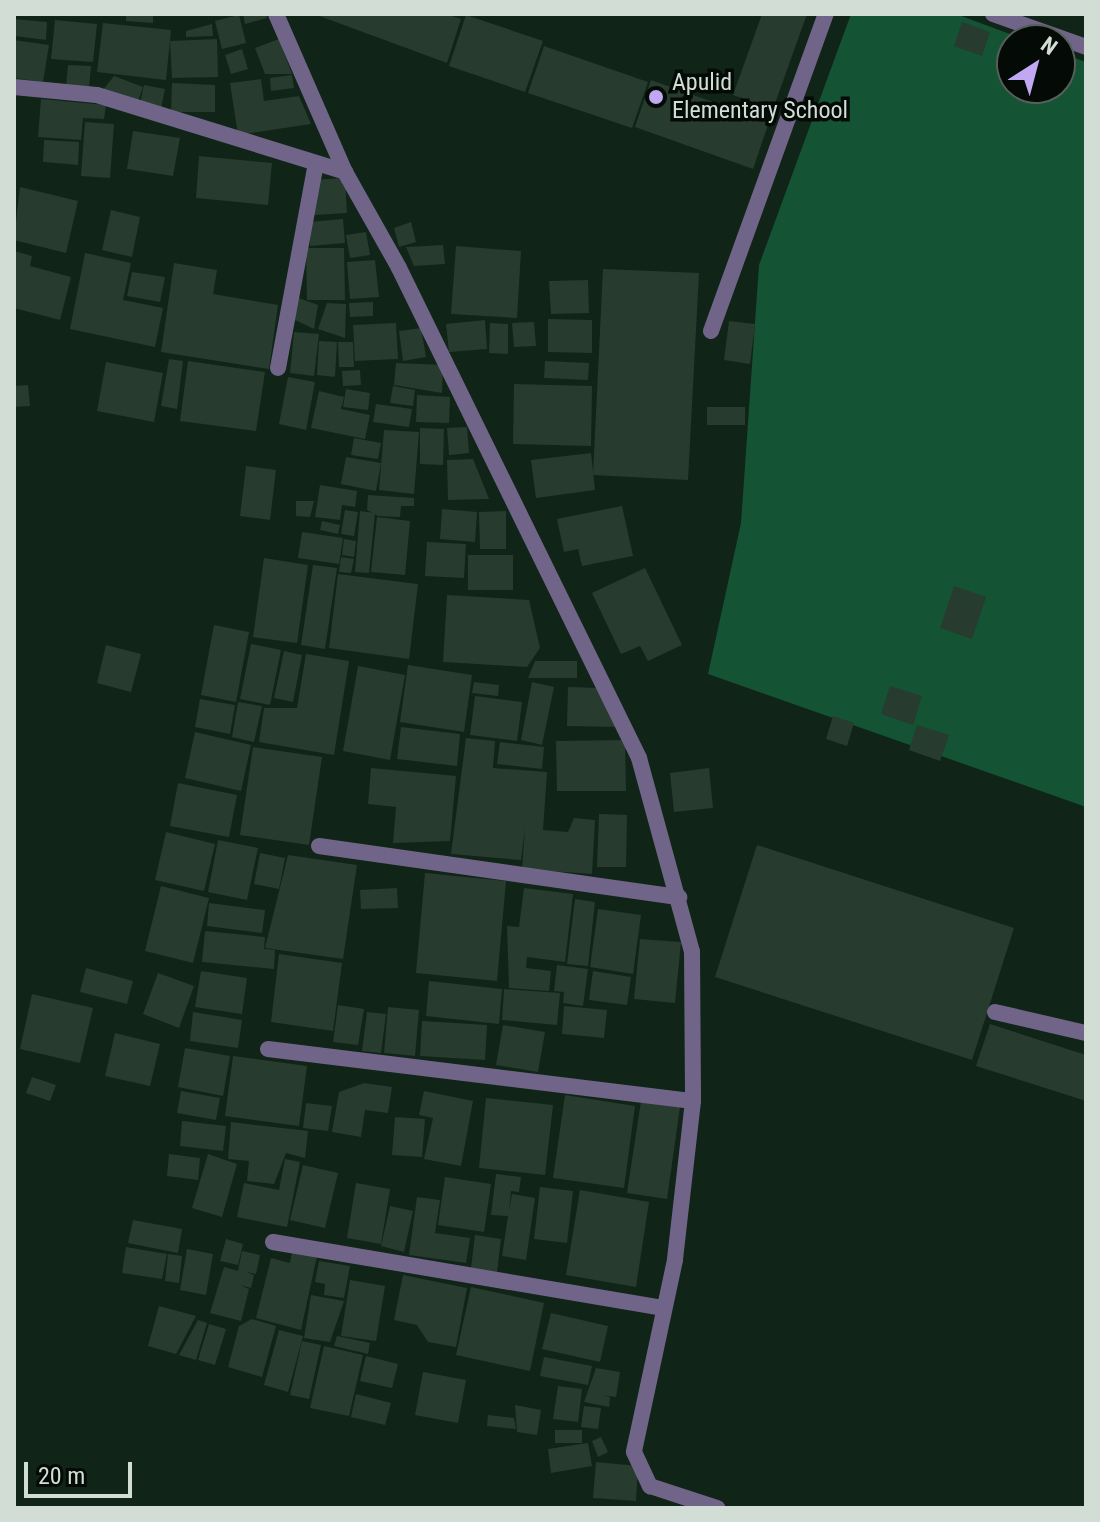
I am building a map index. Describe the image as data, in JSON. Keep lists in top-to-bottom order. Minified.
{"places":["Apulid Elementary School"],"scale_bar":"20 m","north":"top right"}
